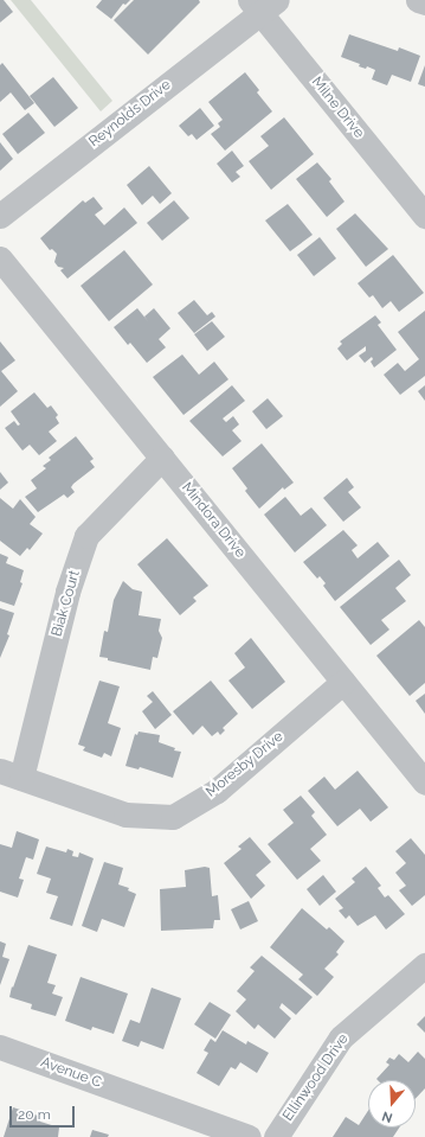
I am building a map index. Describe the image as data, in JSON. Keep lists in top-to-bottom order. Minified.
{"streets":{"street":["Milne Drive","Reynolds Drive","Mindora Drive","Biak Court","Moresby Drive","Avenue C","Ellinwood Drive"]},"crossings":[["Milne Drive","Reynolds Drive"],["Mindora Drive","Biak Court"],["Mindora Drive","Moresby Drive"],["Biak Court","Moresby Drive"]],"scale_bar":"20 m","north":"bottom"}
